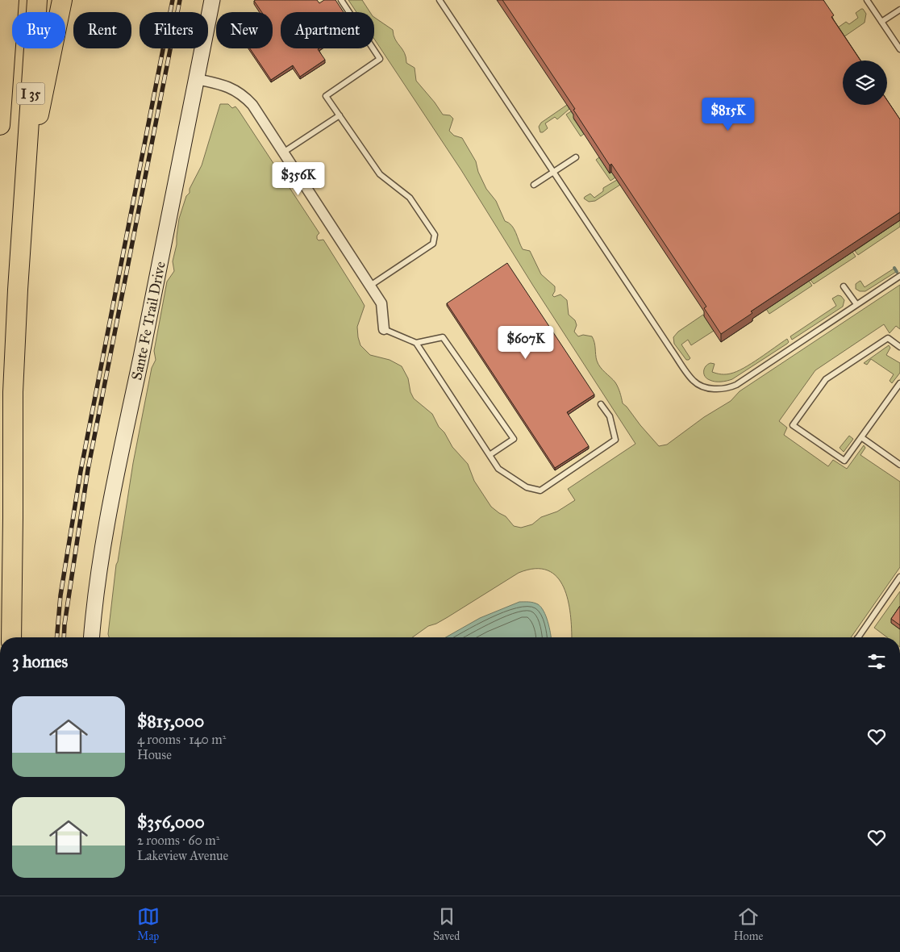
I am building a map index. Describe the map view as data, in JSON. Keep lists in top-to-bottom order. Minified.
{"streets":{"highway":["I 35"],"main road":["Sante Fe Trail Drive"]},"page":{"chip":["Buy","Rent","Filters","New","Apartment"],"price":["$815K","$356K","$607K"],"heading":"3 homes","list":[{"name":"$815,000","note":"4 rooms · 140 m² · House"},{"name":"$356,000","note":"2 rooms · 60 m² · Lakeview Avenue"}],"tabs":["Map","Saved","Home"]}}
